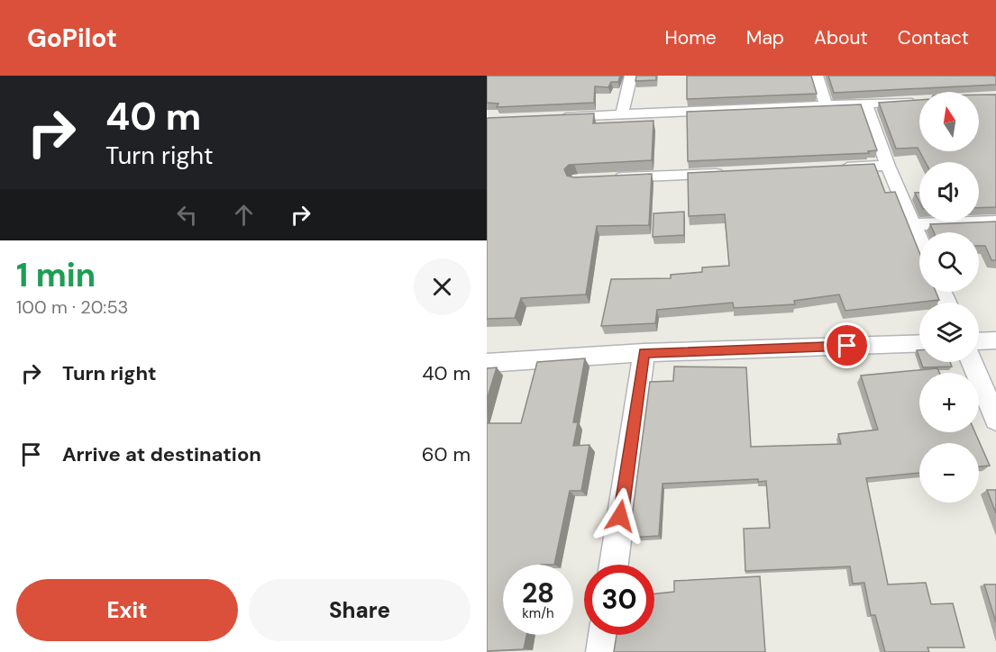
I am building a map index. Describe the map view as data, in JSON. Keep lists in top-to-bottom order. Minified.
{"north":"top","page":{"header":"GoPilot","nav":["Home","Map","About","Contact"],"turn":["40 m","Turn right"],"map_buttons":["+","−"],"heading":["1 min","100 m · 20:53"],"list":[{"name":"Turn right","value":"40 m"},{"name":"Arrive at destination","value":"60 m"}],"speed":"28 km/h","limit":"30","buttons":["Exit","Share"]}}
